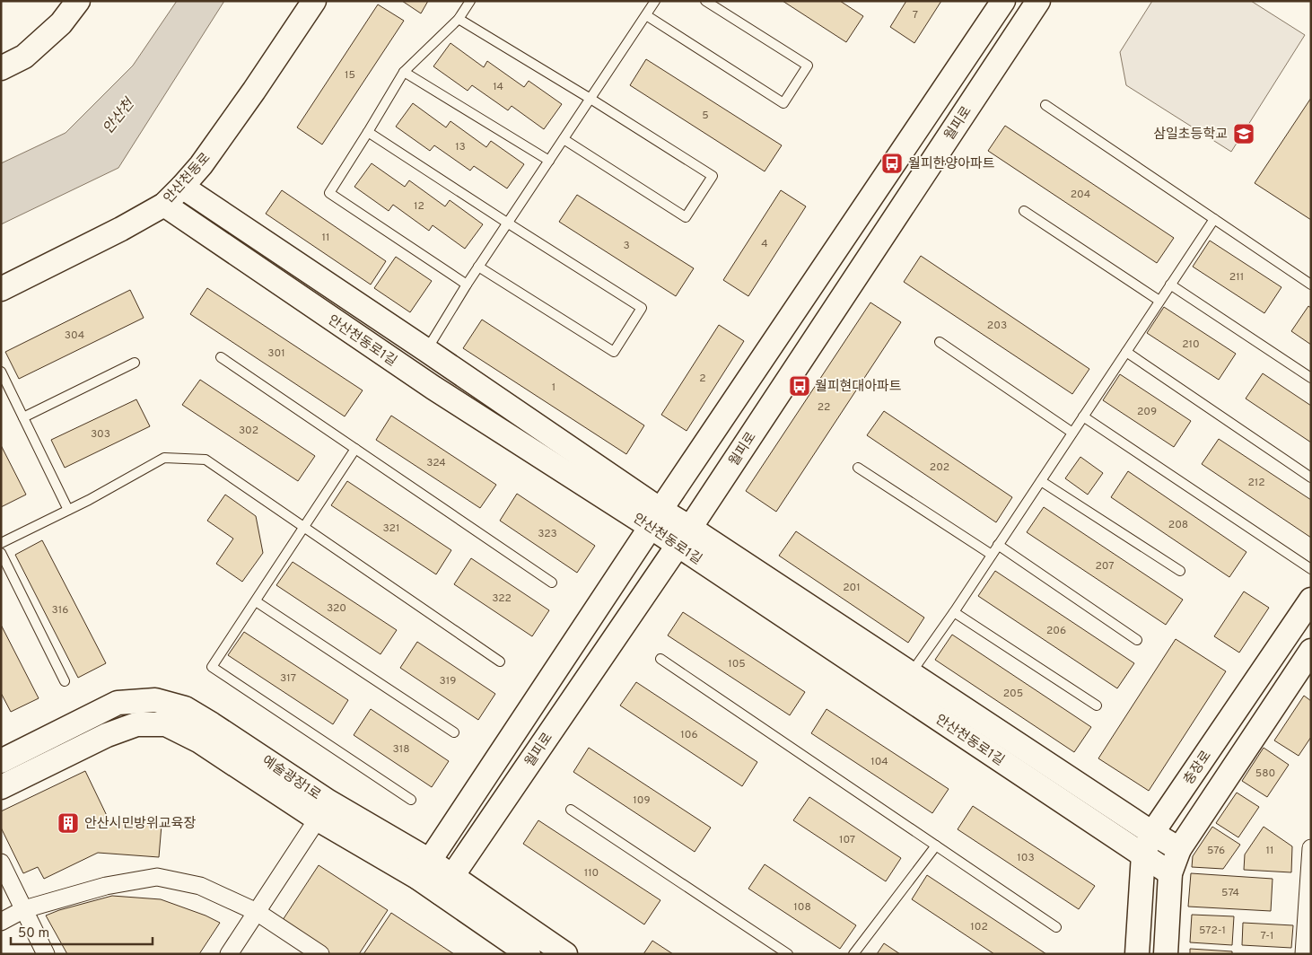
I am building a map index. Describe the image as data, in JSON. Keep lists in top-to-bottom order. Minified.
{"streets":{"street":["월피로","안산천동로","안산천동로1길","충장로","예술광장1로"]},"crossings":[["월피로","안산천동로1길"],["월피로","예술광장1로"],["안산천동로","안산천동로1길"],["안산천동로1길","충장로"]],"water":["안산천"],"places":{"school or university":["삼일초등학교"],"bus stop":["월피한양아파트","월피현대아파트"],"building":["안산시민방위교육장"]},"house_numbers":["7","15","14","5","13","204","12","11","4","3","211","203","304","210","301","2","1","22","209","302","303","324","202","212","208","321","323","207","201","322","320","316","206","105","317","319","205","106","318","104","580","109","107","576","11","103","110","574","108","102","572-1","7-1"],"scale_bar":"50 m"}
